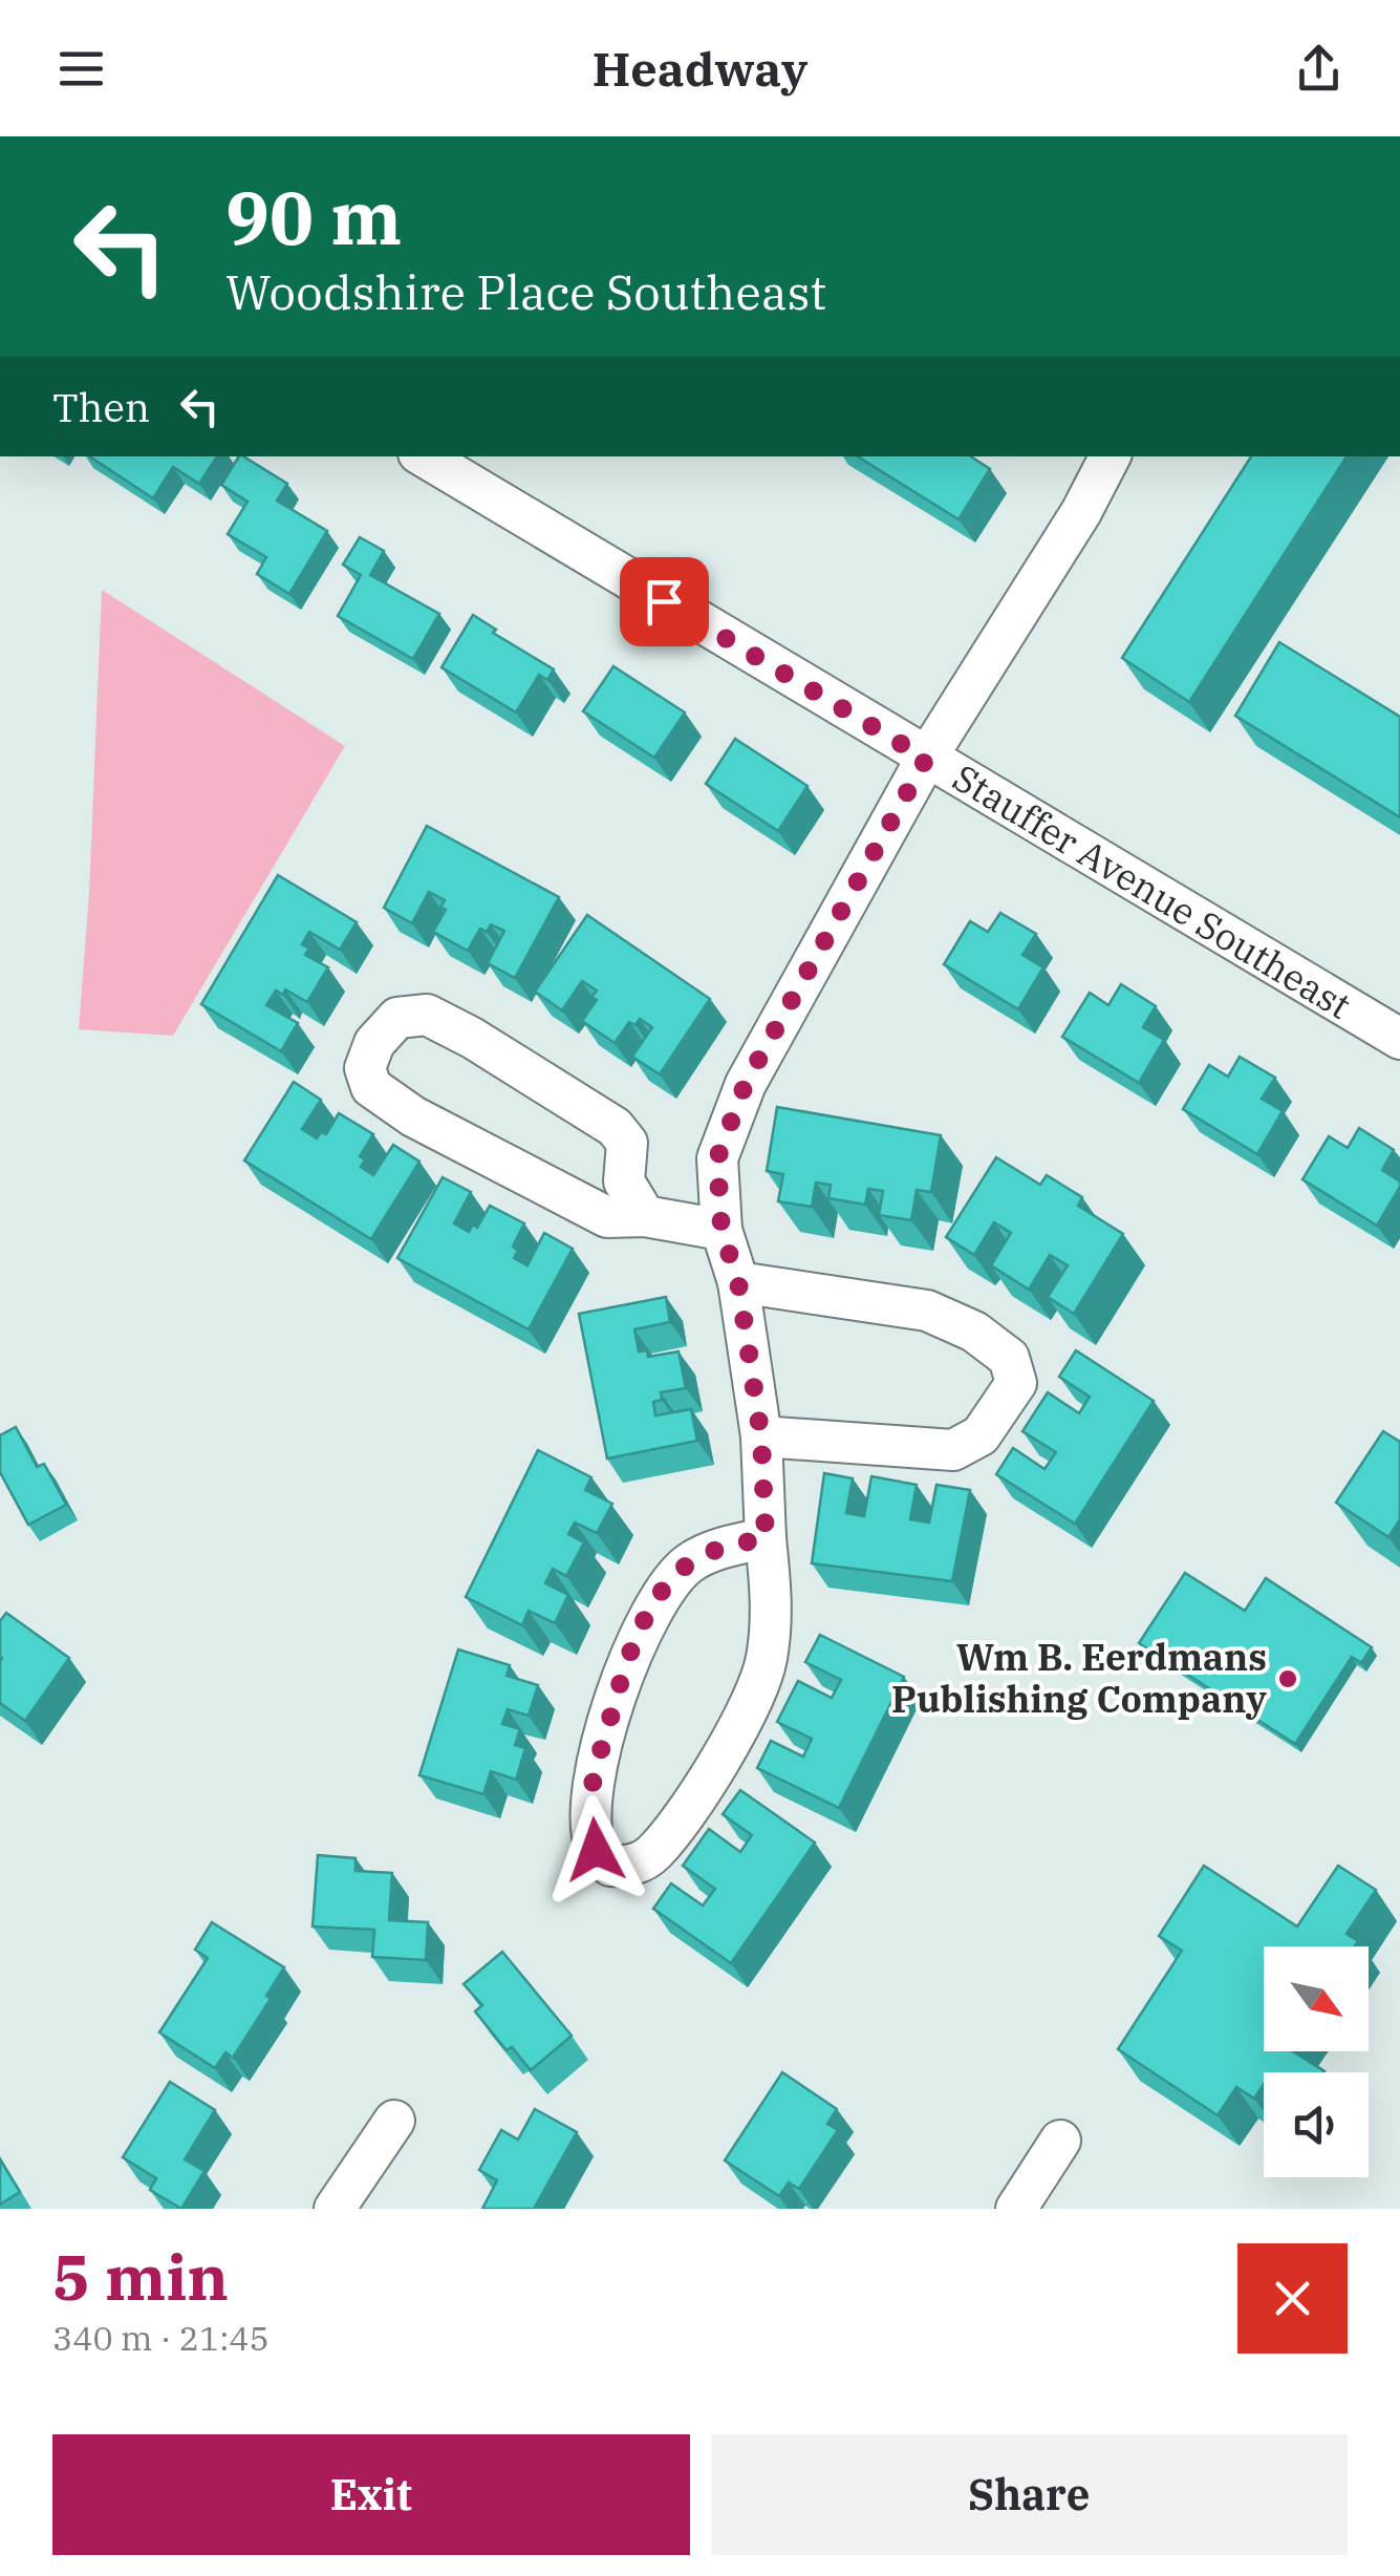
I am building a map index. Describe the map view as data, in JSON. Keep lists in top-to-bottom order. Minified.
{"streets":{"street":["Stauffer Avenue Southeast"]},"places":["Wm B. Eerdmans Publishing Company"],"north":"bottom right","page":{"header":"Headway","turn":["90 m","Woodshire Place Southeast"],"then":"Then","heading":["5 min","340 m · 21:45"],"buttons":["Exit","Share"]}}
